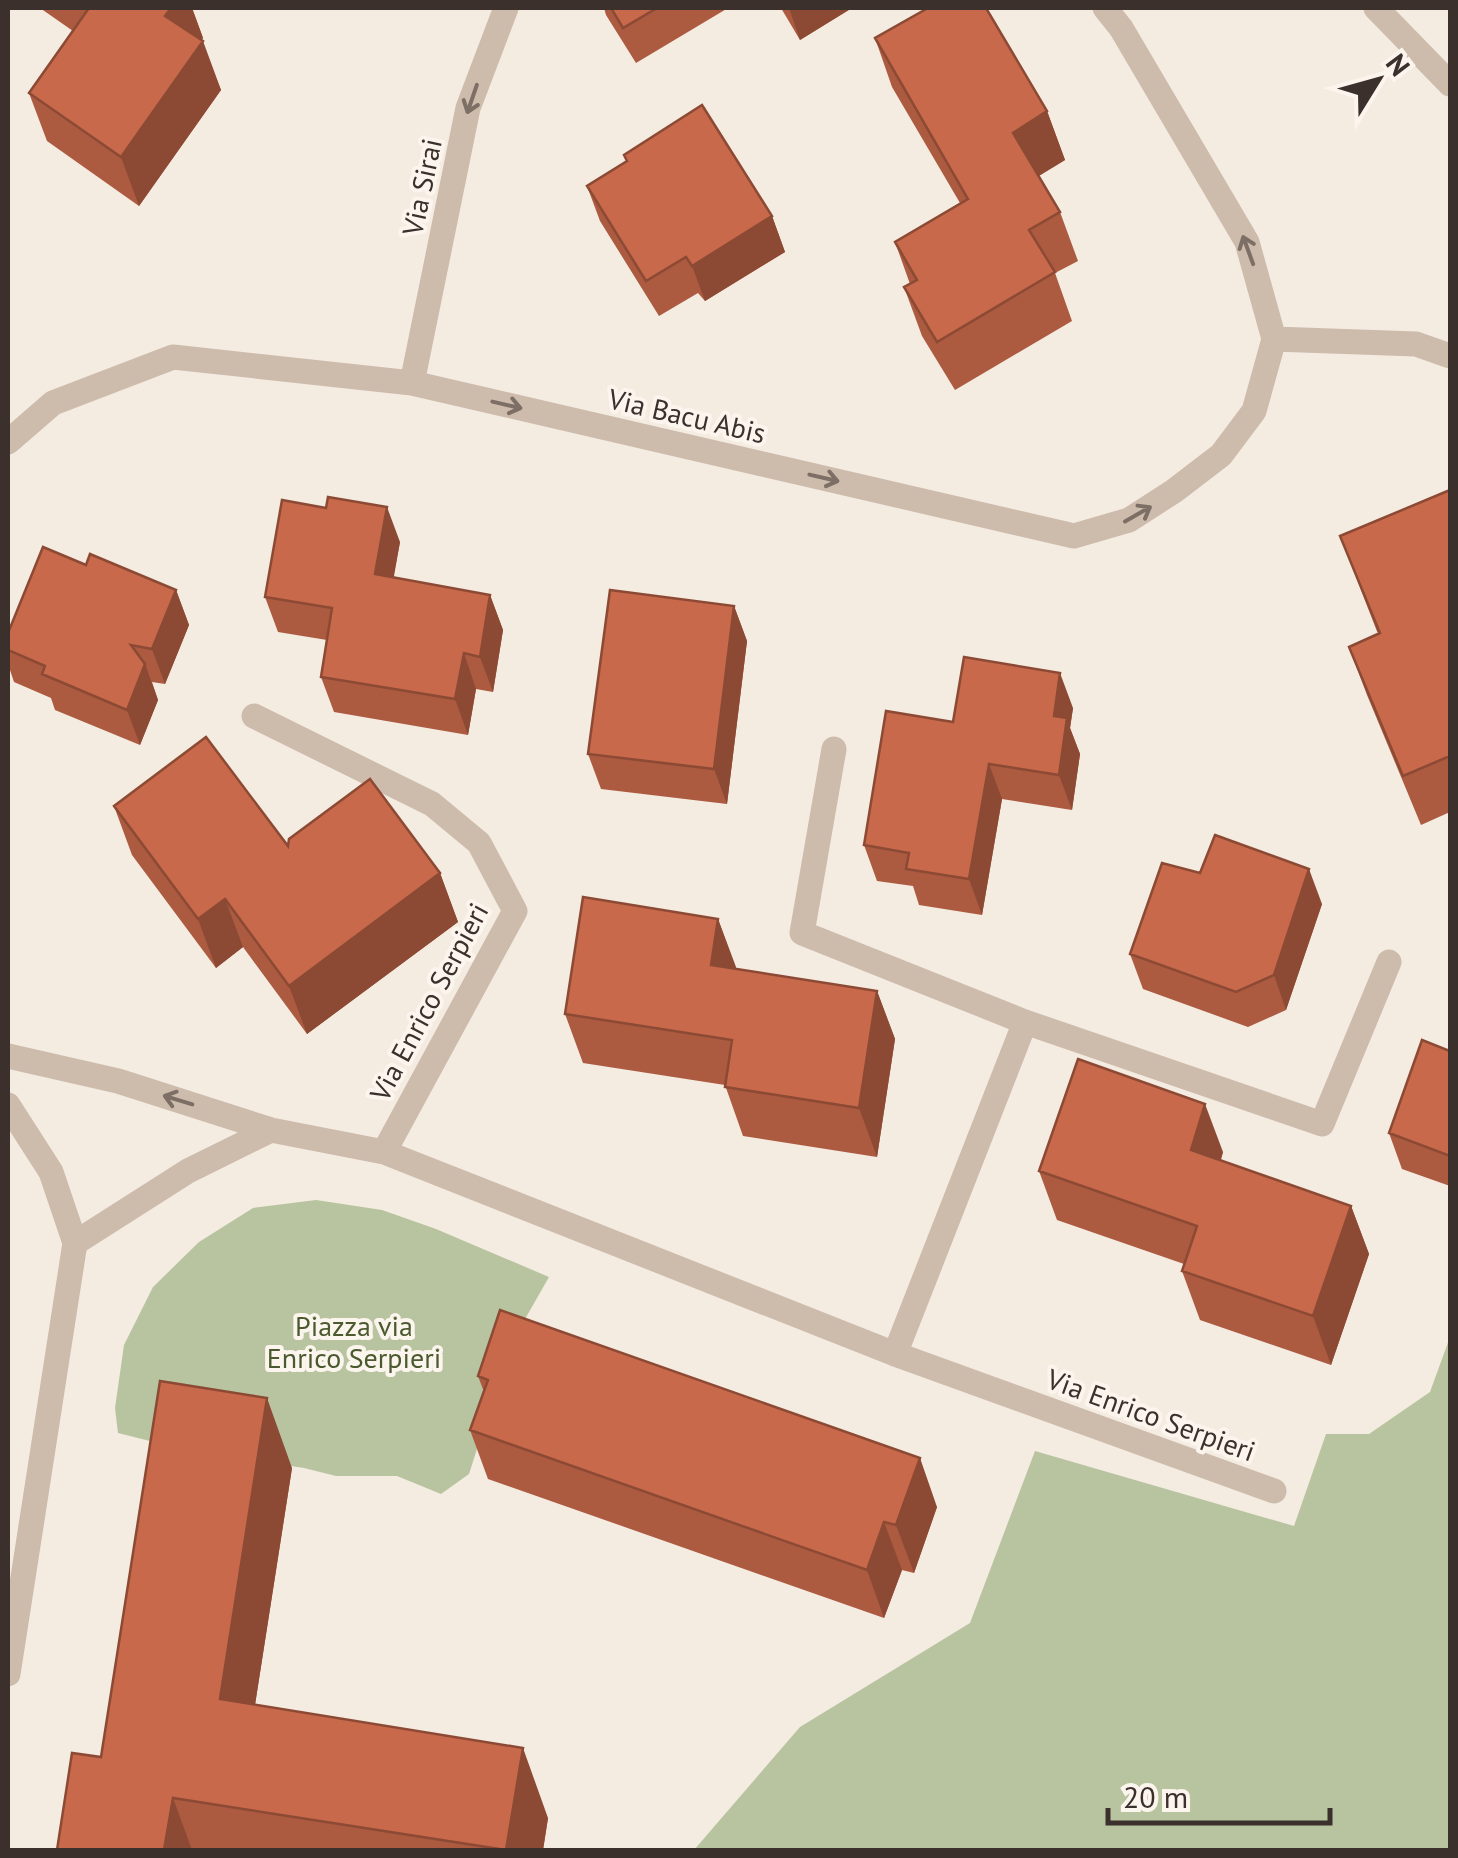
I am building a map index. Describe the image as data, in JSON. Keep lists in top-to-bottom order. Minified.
{"streets":{"street":["Via Sirai","Via Bacu Abis","Via Enrico Serpieri"]},"crossings":[["Via Sirai","Via Bacu Abis"]],"one_way":["Via Sirai","Via Bacu Abis"],"parks":["Piazza via Enrico Serpieri"],"scale_bar":"20 m","north":"top right"}
